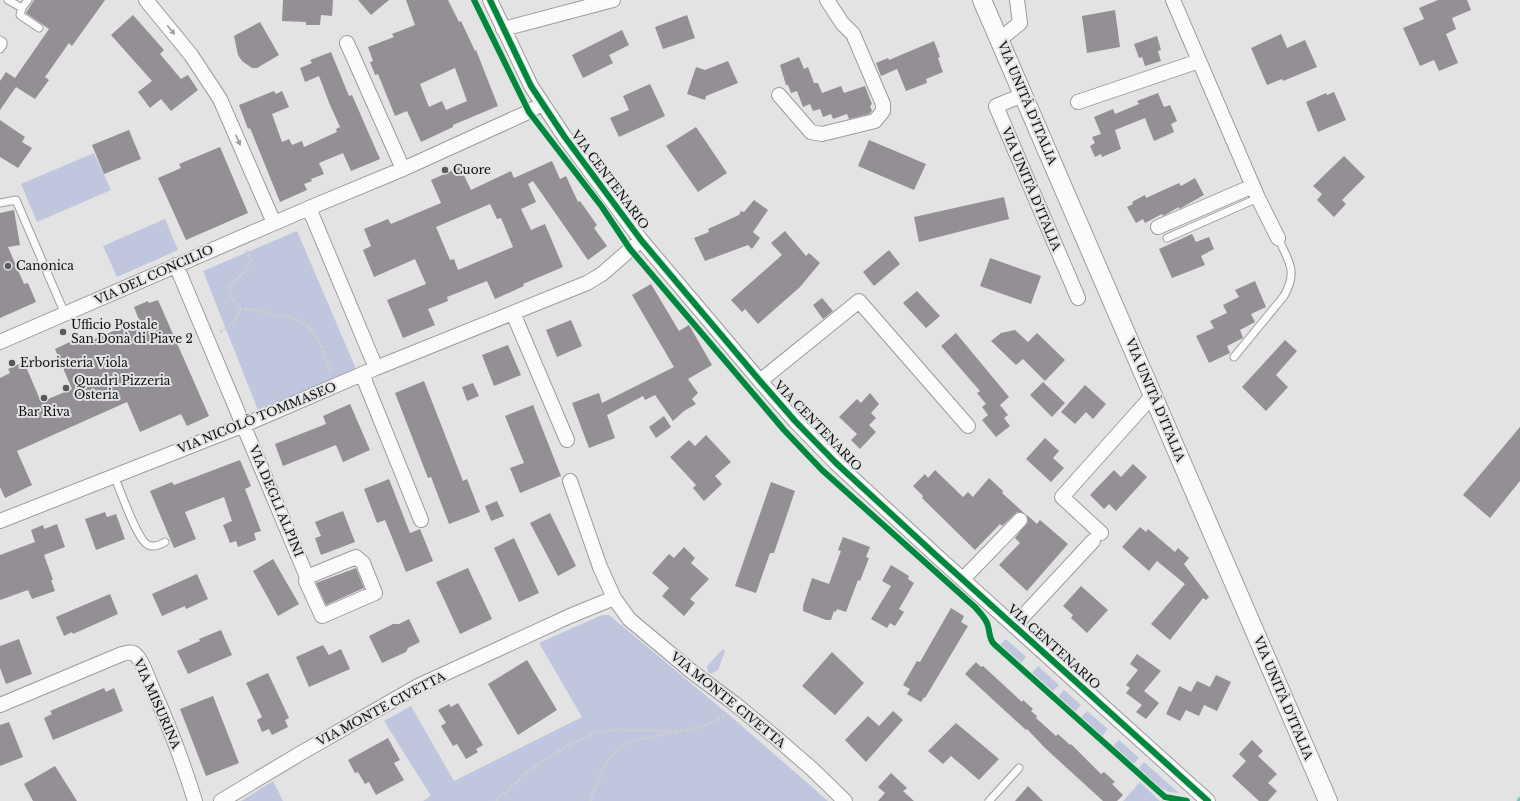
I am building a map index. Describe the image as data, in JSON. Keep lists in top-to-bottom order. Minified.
{"streets":{"street":["VIA UNITÀ D'ITALIA","VIA CENTENARIO","VIA DEL CONCILIO","VIA NICOLÒ TOMMASEO","VIA DEGLI ALPINI","VIA MONTE CIVETTA","VIA MISURINA"]},"crossings":[["VIA UNITÀ D'ITALIA","VIA CENTENARIO"],["VIA CENTENARIO","VIA DEL CONCILIO"],["VIA CENTENARIO","VIA NICOLÒ TOMMASEO"],["VIA DEL CONCILIO","VIA DEGLI ALPINI"],["VIA NICOLÒ TOMMASEO","VIA DEGLI ALPINI"]],"places":["Cuore","Canonica","Ufficio Postale San Donà di Piave 2","Erboristeria Viola","Quadrì Pizzeria Osteria","Bar Riva"]}
